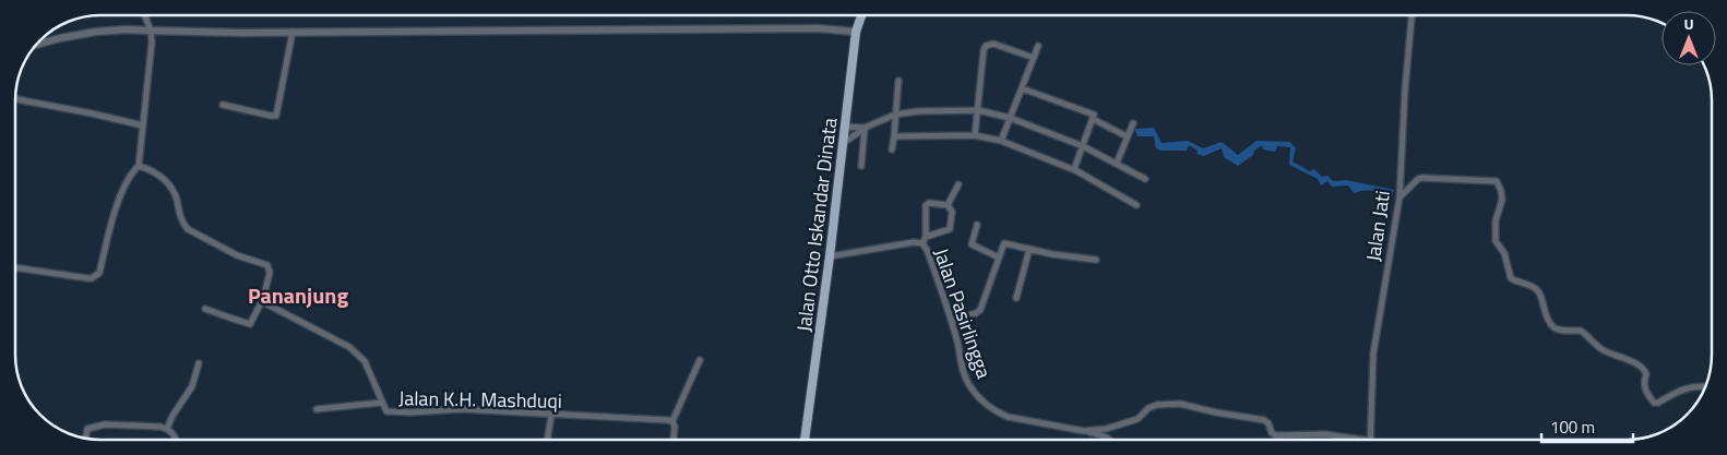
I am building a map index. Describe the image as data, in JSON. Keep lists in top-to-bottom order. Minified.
{"streets":{"main road":["Jalan Otto Iskandar Dinata"],"street":["Jalan Jati","Jalan Pasirlingga","Jalan K.H. Mashduqi"]},"crossings":[["Jalan Otto Iskandar Dinata","Jalan Pasirlingga"]],"districts":["Pananjung"],"scale_bar":"100 m","north":"top"}
